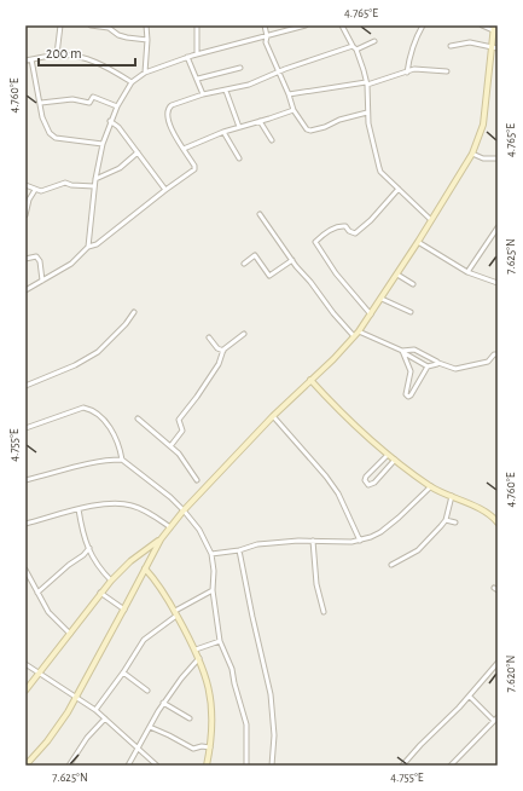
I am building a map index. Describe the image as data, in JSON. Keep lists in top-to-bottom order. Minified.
{"scale_bar":"200 m","coordinates":["4.765°E","4.760°E","7.625°N","4.755°E","7.620°N"]}
